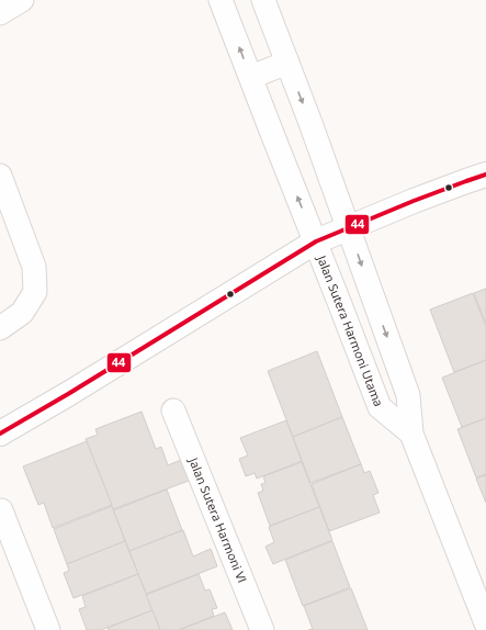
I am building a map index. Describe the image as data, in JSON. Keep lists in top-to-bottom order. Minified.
{"streets":{"street":["Jalan Sutera Harmoni Utama","Jalan Sutera Harmoni VI"]},"lines":["transit line 44"]}
